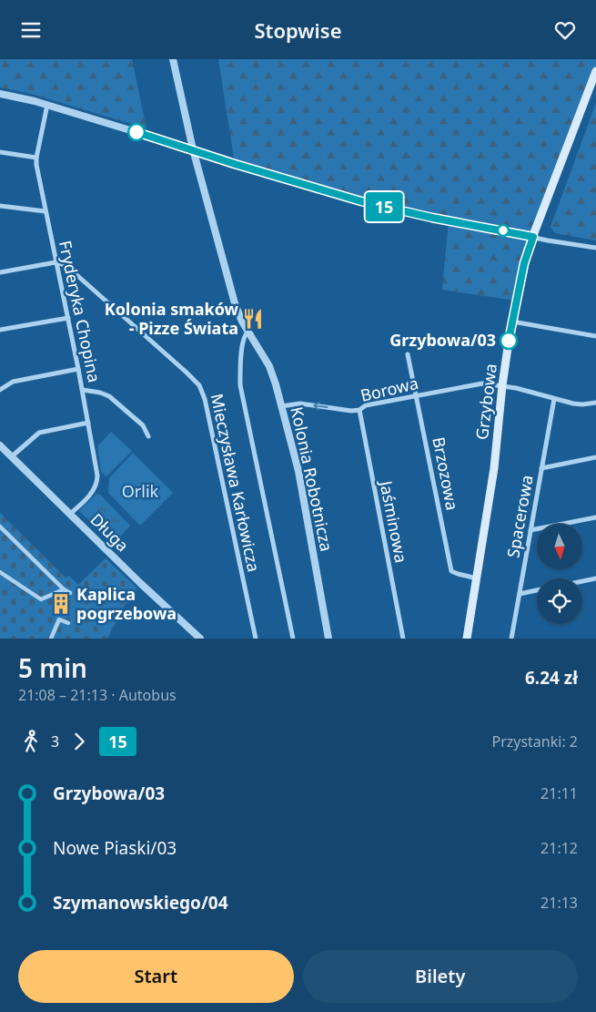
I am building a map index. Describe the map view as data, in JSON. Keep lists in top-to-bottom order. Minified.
{"streets":{"main road":["Grzybowa"],"street":["Fryderyka Chopina","Borowa","Brzozowa","Kolonia Robotnicza","Mieczysława Karłowicza","Spacerowa","Jaśminowa","Długa"]},"crossings":[["Fryderyka Chopina","Mieczysława Karłowicza"],["Fryderyka Chopina","Długa"],["Borowa","Grzybowa"],["Borowa","Brzozowa"],["Borowa","Kolonia Robotnicza"],["Borowa","Spacerowa"],["Borowa","Jaśminowa"],["Grzybowa","Brzozowa"]],"parks":["Orlik"],"places":{"restaurant":["Kolonia smaków - Pizze Świata"],"other":["Grzybowa/03"],"building":["Kaplica pogrzebowa"]},"lines":["bus line 15"],"north":"bottom","page":{"header":"Stopwise","on_map":"15","heading":["5 min","21:08 – 21:13 · Autobus","6.24 zł"],"legs":["3","15","Przystanki: 2"],"list":[{"name":"Grzybowa/03","value":"21:11"},{"name":"Nowe Piaski/03","value":"21:12"},{"name":"Szymanowskiego/04","value":"21:13"}],"buttons":["Start","Bilety"]}}
